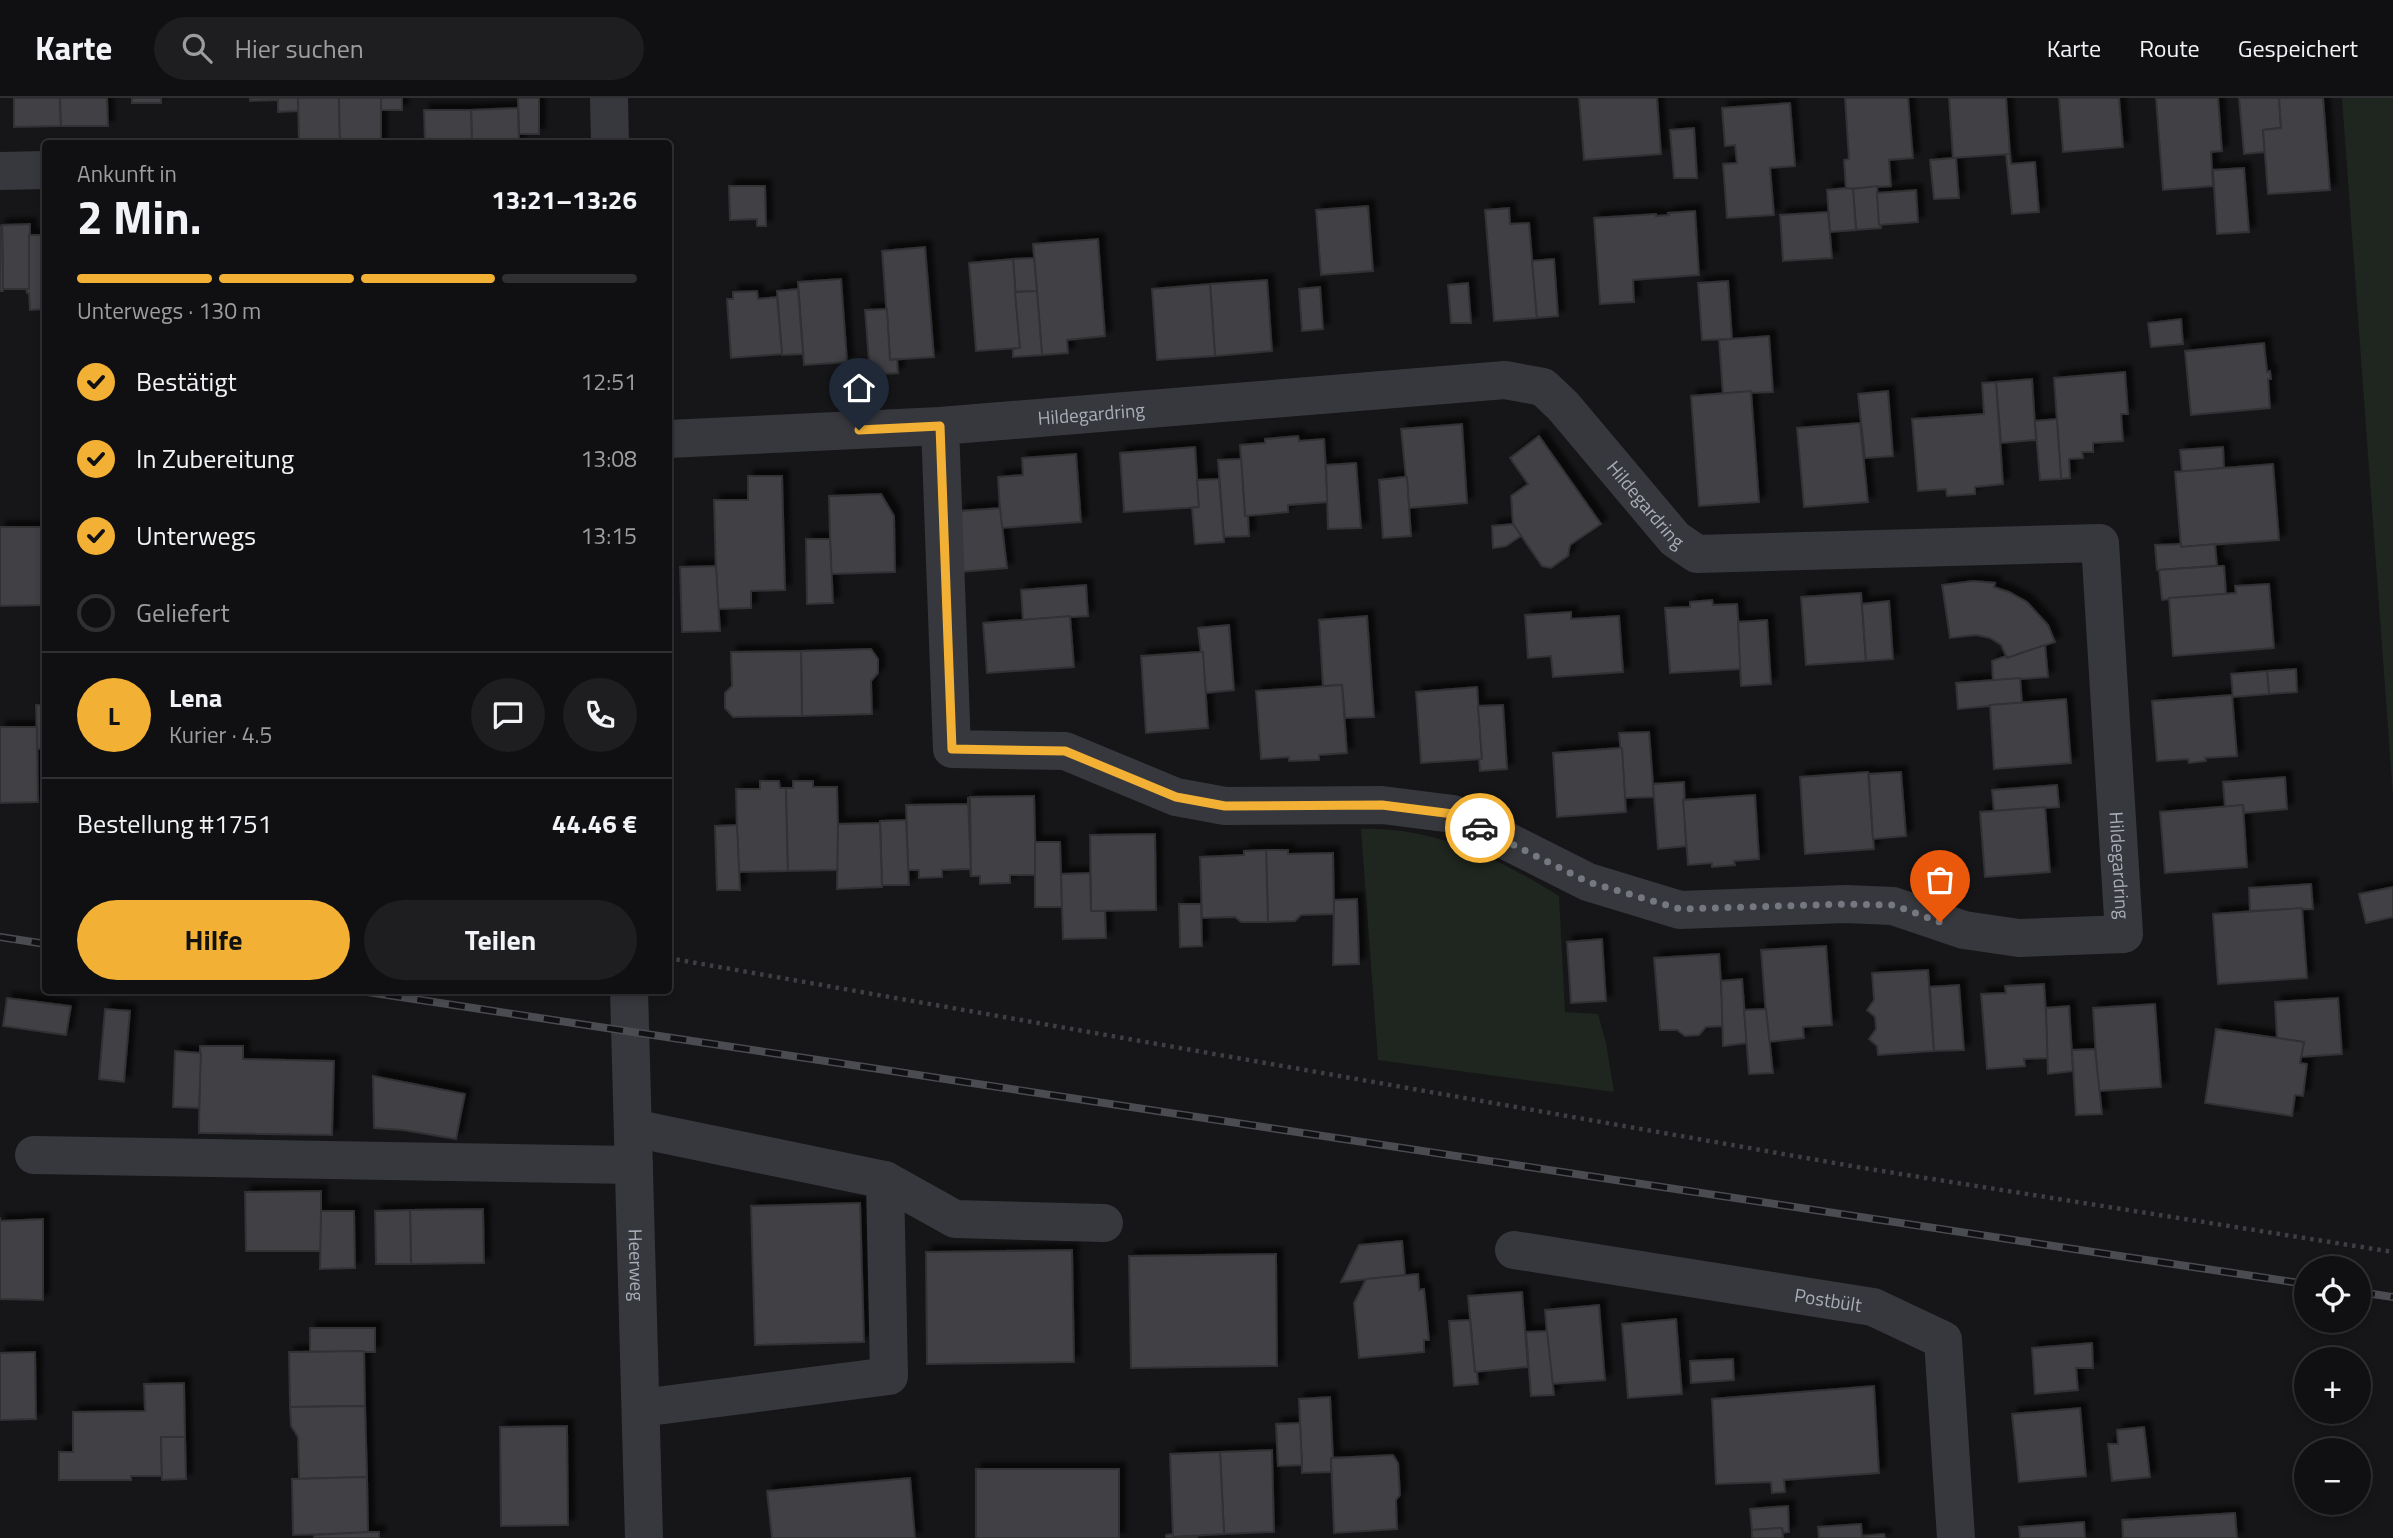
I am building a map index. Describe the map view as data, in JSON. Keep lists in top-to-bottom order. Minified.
{"streets":{"street":["Hildegardring","Heerweg","Postbült"]},"page":{"header":"Karte","search":"Hier suchen","nav":["Karte","Route","Gespeichert"],"heading":["2 Min.","Ankunft in","13:21–13:26"],"panel":["Lena","Kurier · 4.5","Bestellung #1751","44.46 €"],"bar":"Unterwegs · 130 m","list":[["Bestätigt","12:51"],["In Zubereitung","13:08"],["Unterwegs","13:15"],"Geliefert"],"round":"L","buttons":["Hilfe","Teilen"],"map_buttons":["+","−"]}}
